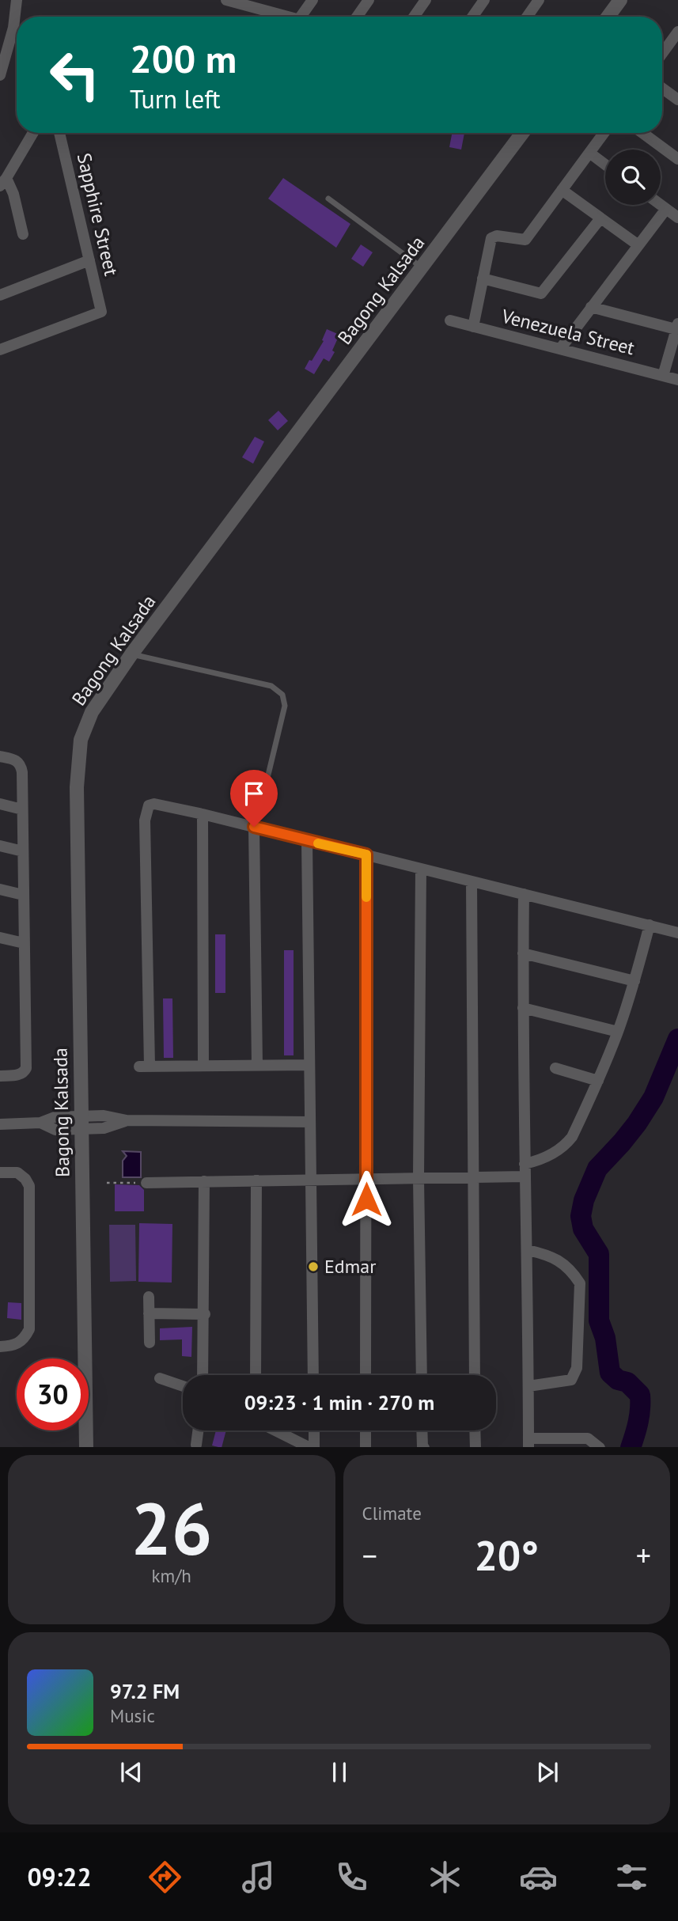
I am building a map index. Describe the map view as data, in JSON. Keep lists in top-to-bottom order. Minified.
{"streets":{"street":["Sapphire Street","Bagong Kalsada","Venezuela Street"]},"places":["Edmar"],"page":{"turn":["200 m","Turn left"],"limit":"30","trip":"09:23 · 1 min · 270 m","tile":[["26","km/h"],"Climate"],"heat":["−","20°","+"],"song":["97.2 FM","Music"],"tabs":"09:22"}}
